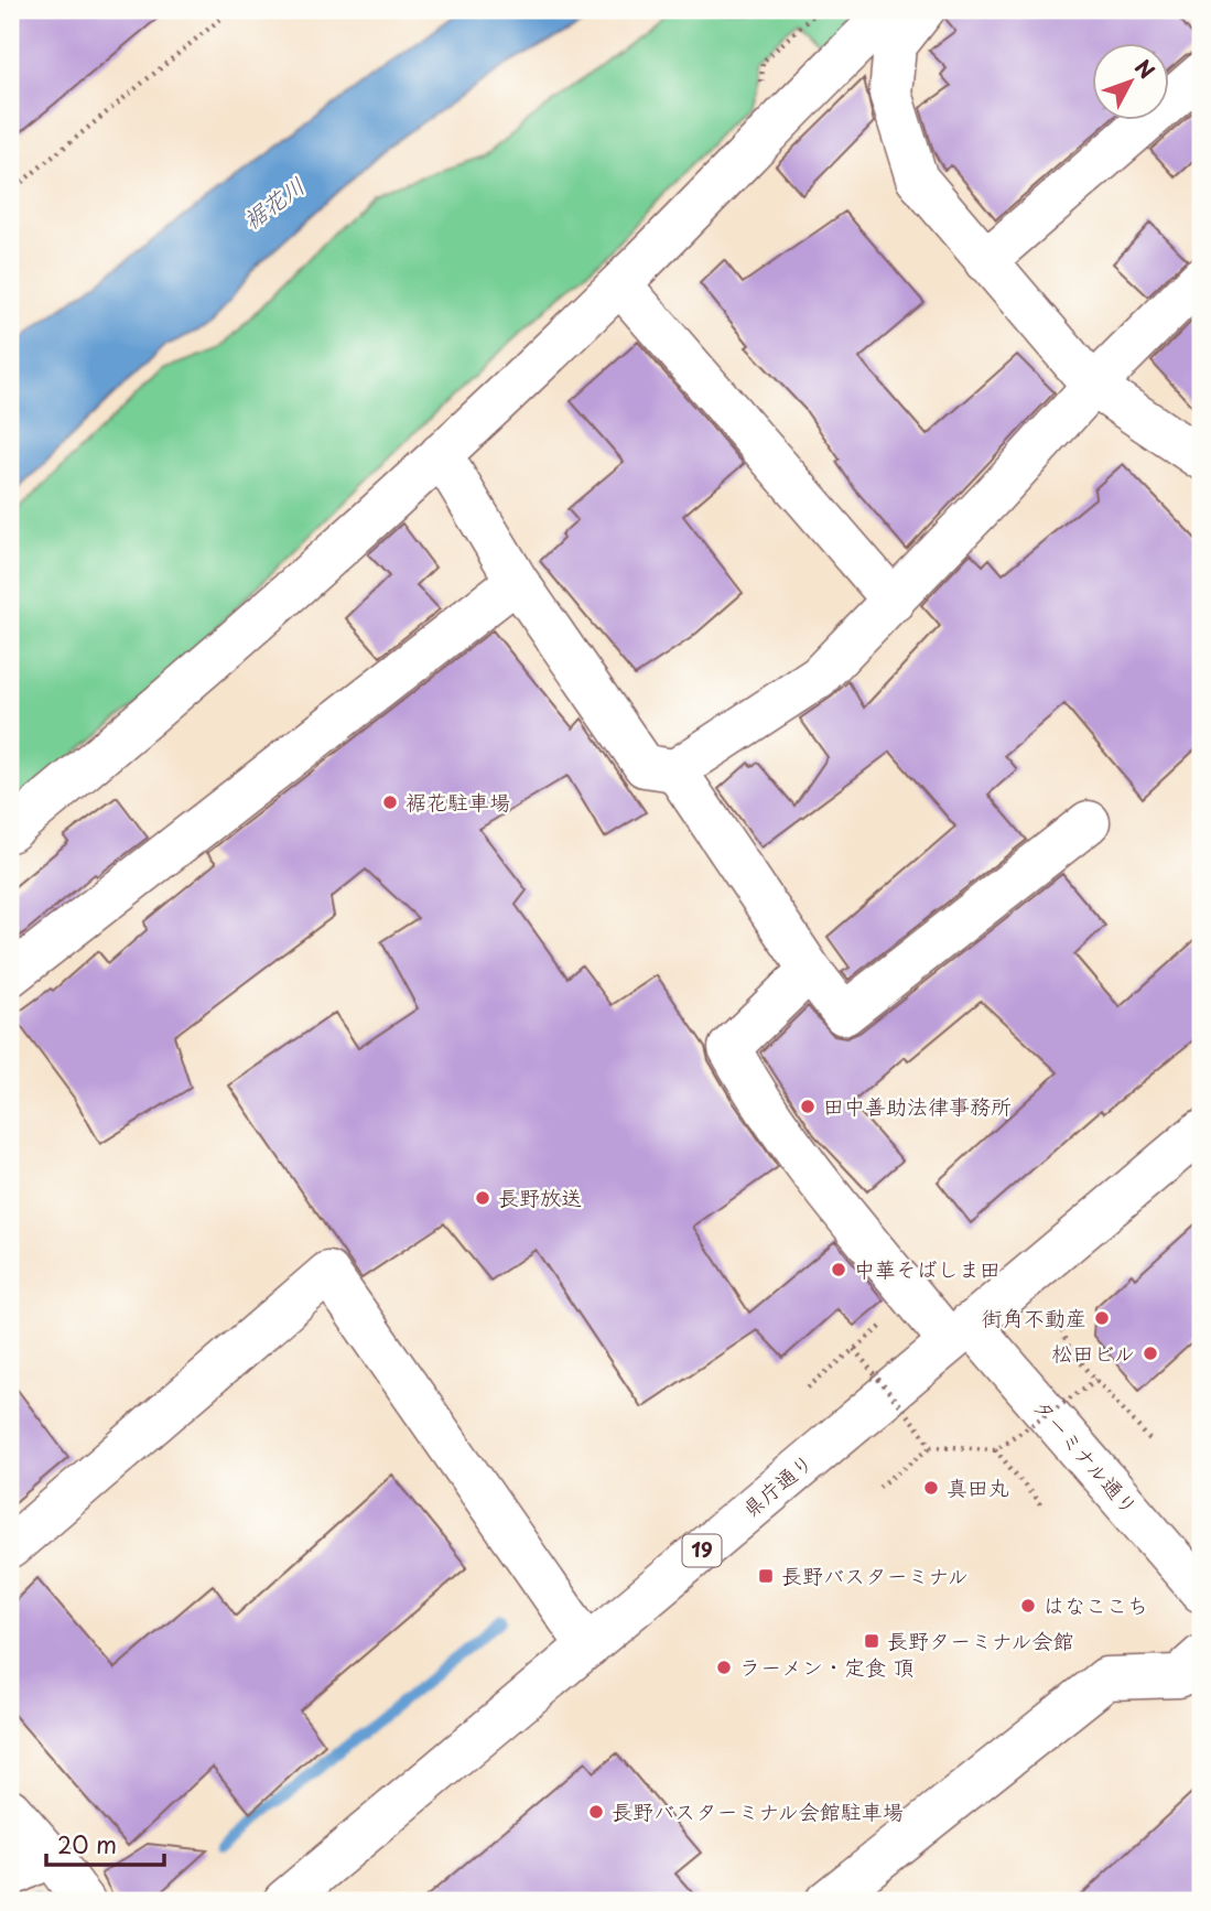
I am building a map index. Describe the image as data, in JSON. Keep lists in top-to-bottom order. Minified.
{"streets":{"main road":["ターミナル通り","県庁通り","19"]},"crossings":[["ターミナル通り","県庁通り"]],"water":["裾花川"],"places":{"other":["裾花駐車場","田中善助法律事務所","長野放送","中華そばしま田","街角不動産","松田ビル","真田丸","はなここち","ラーメン・定食 頂","長野バスターミナル会館駐車場"],"transit":["長野バスターミナル","長野ターミナル会館"]},"scale_bar":"20 m","north":"top right"}
